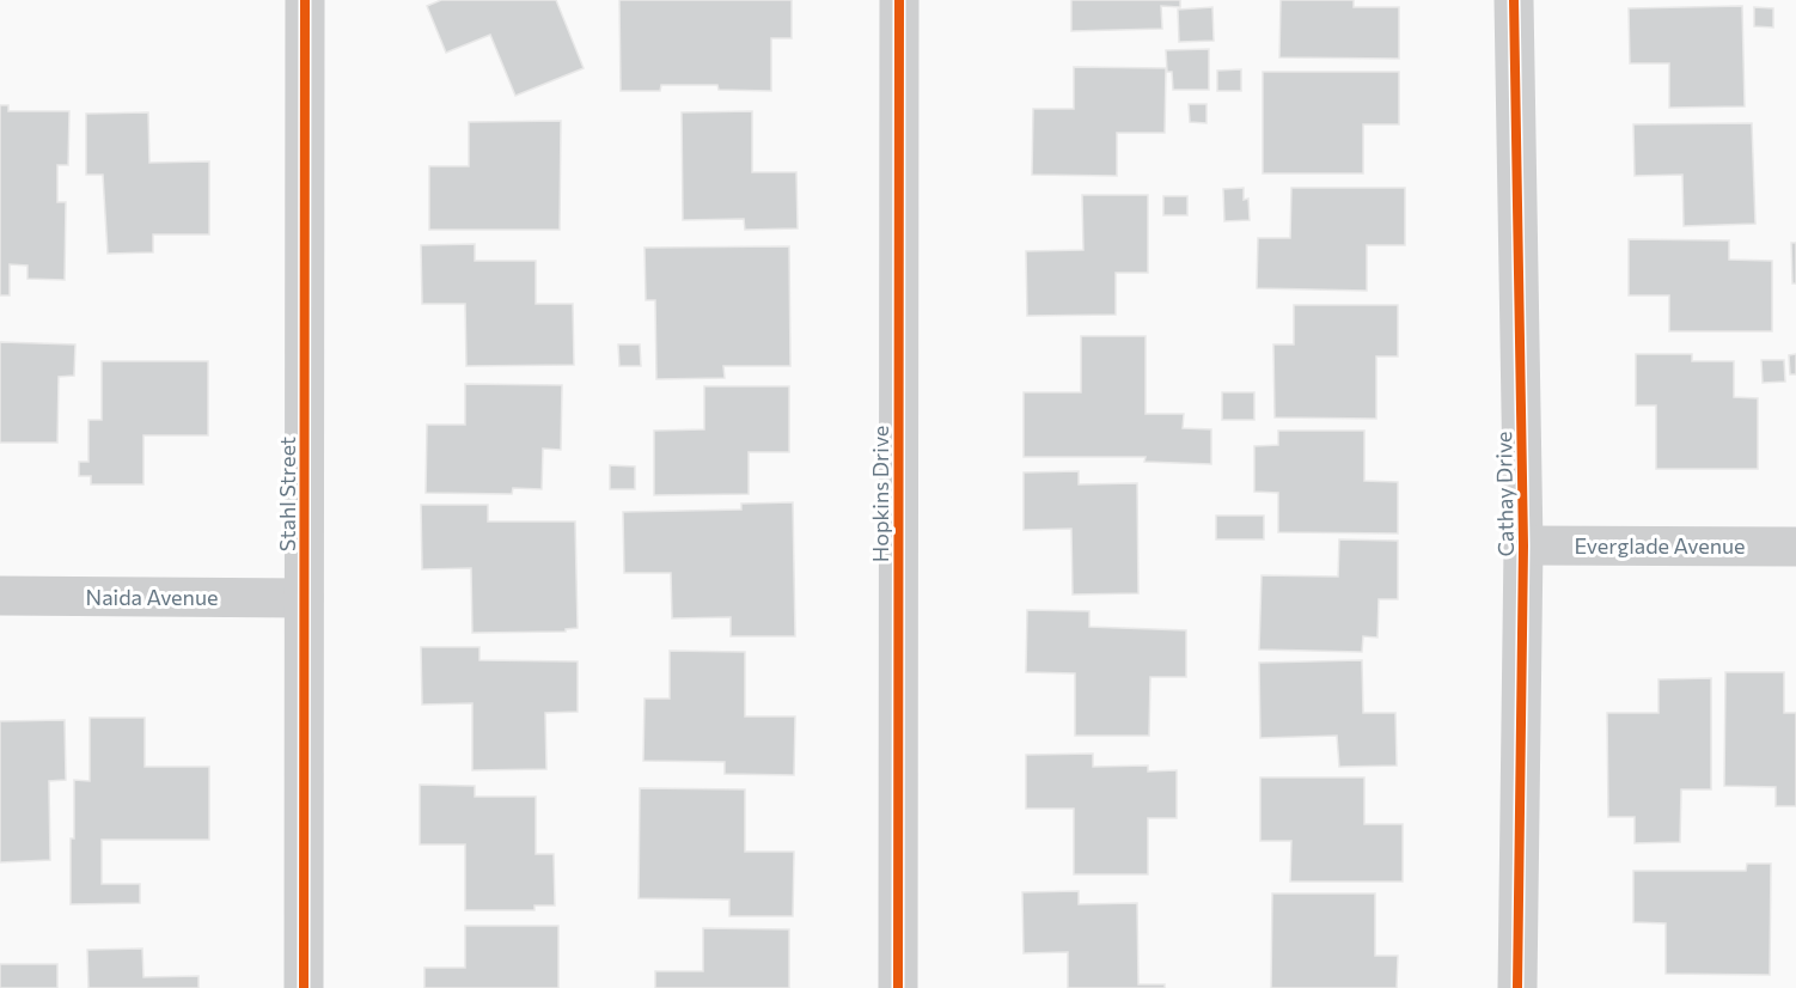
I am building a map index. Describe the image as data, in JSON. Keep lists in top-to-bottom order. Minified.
{"streets":{"street":["Stahl Street","Hopkins Drive","Cathay Drive","Everglade Avenue","Naida Avenue"]},"crossings":[["Stahl Street","Naida Avenue"],["Cathay Drive","Everglade Avenue"]]}
